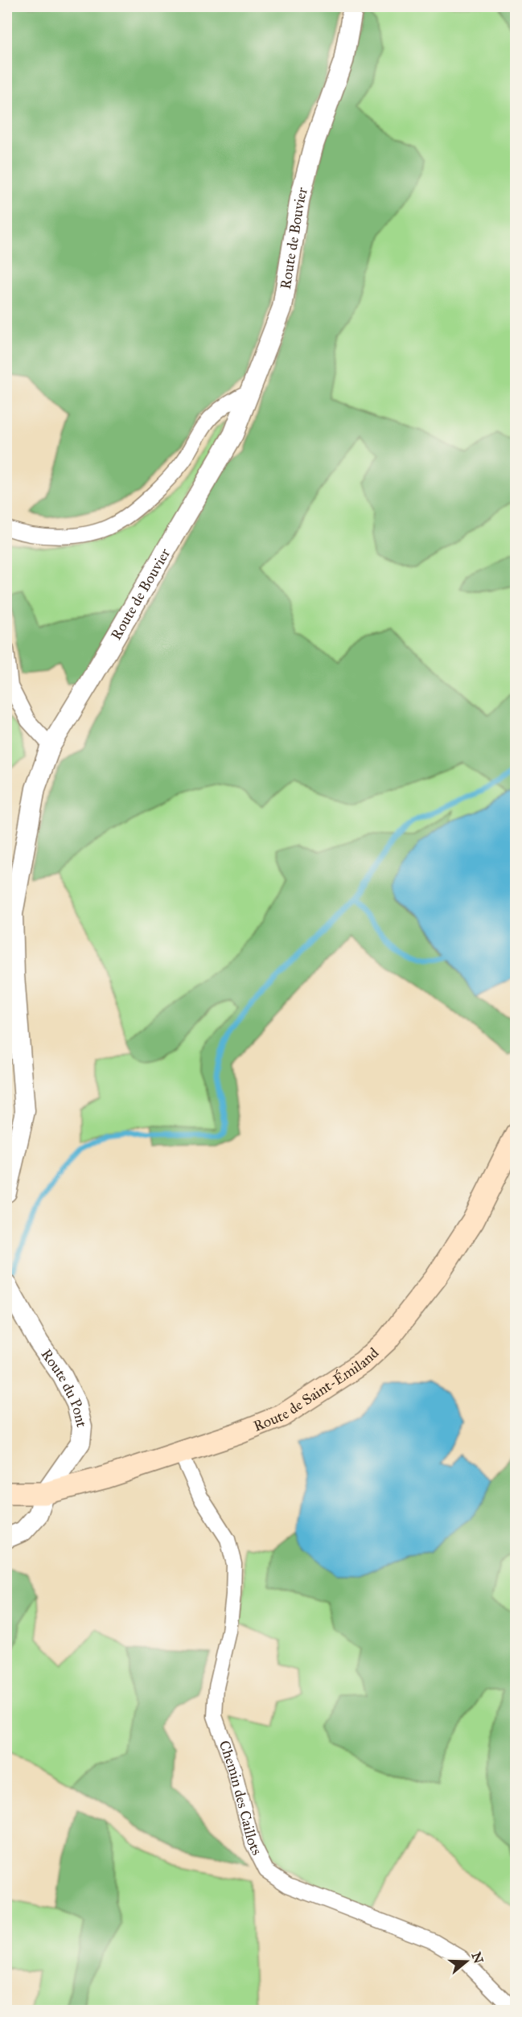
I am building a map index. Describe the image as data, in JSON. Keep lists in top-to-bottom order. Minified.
{"streets":{"main road":["Route de Saint-Émiland"],"street":["Route de Bouvier","Route du Pont","Chemin des Caillots"]},"crossings":[["Route de Saint-Émiland","Route du Pont"],["Route de Saint-Émiland","Chemin des Caillots"]],"north":"right"}
